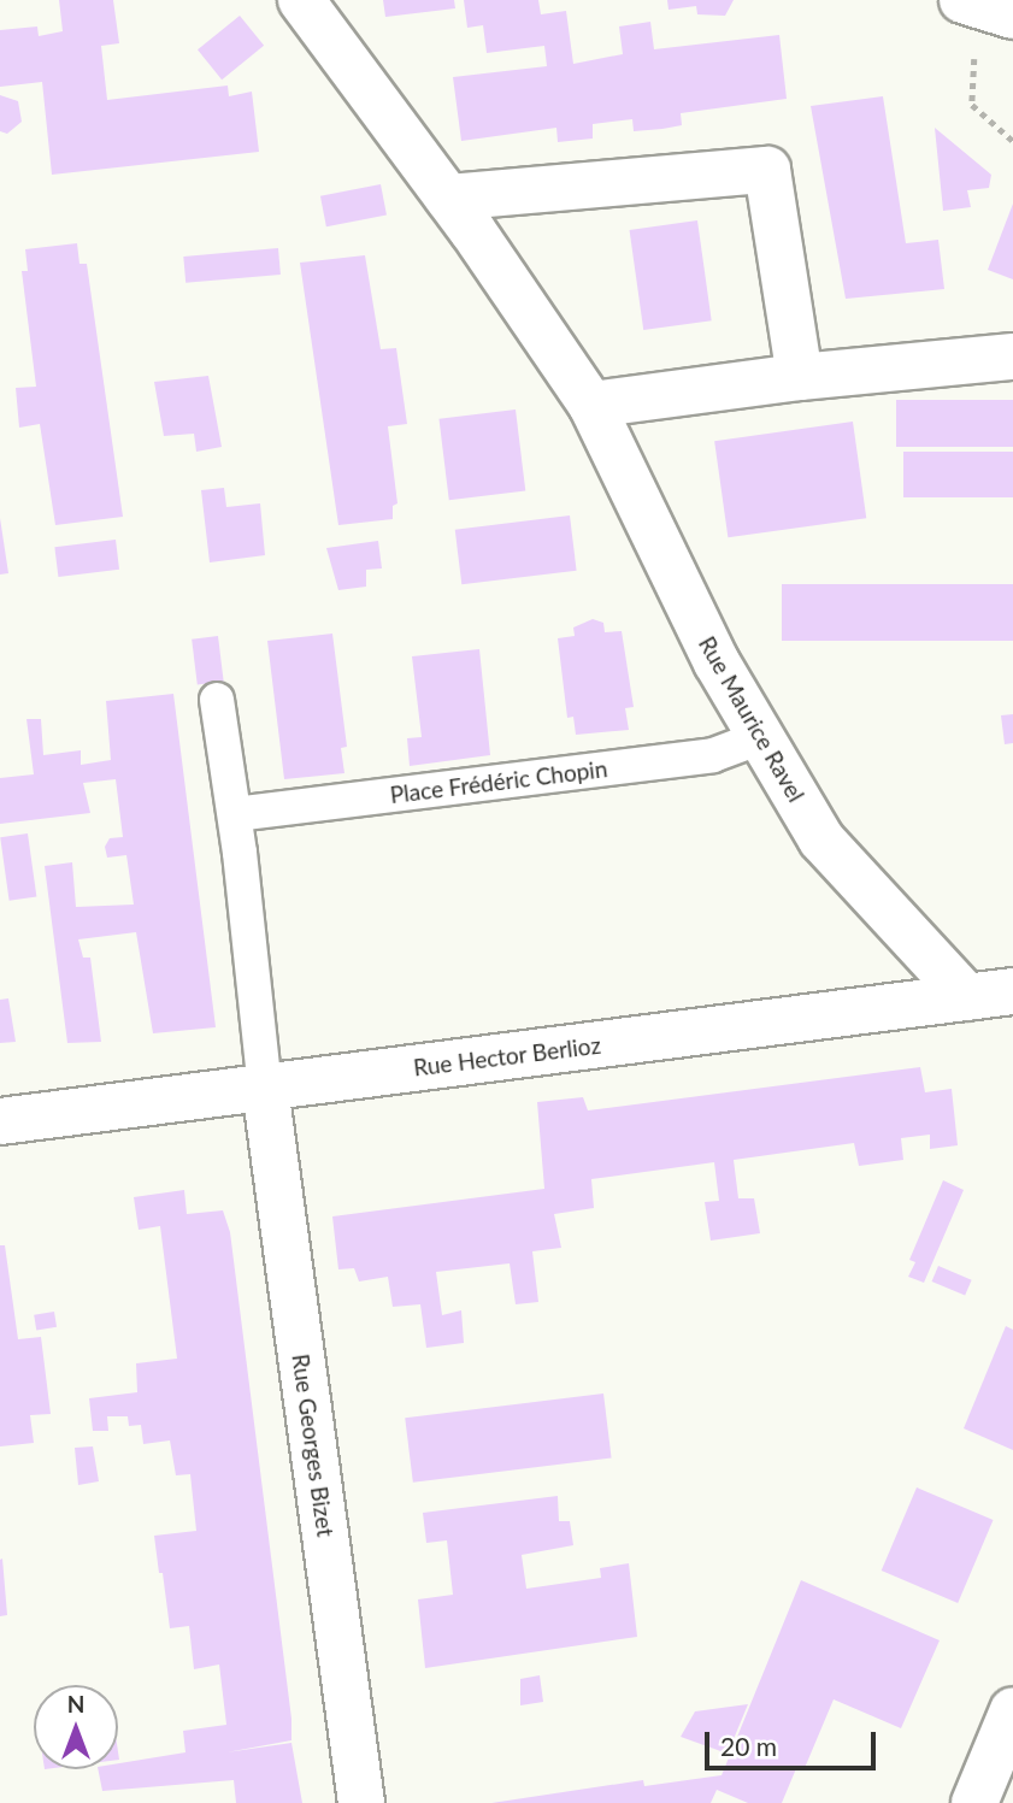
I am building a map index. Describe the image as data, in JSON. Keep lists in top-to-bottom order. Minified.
{"streets":{"street":["Rue Maurice Ravel","Rue Hector Berlioz","Rue Georges Bizet"],"lane":["Place Frédéric Chopin"]},"crossings":[["Rue Maurice Ravel","Place Frédéric Chopin"],["Rue Maurice Ravel","Rue Hector Berlioz"],["Rue Hector Berlioz","Rue Georges Bizet"]],"scale_bar":"20 m","north":"top"}
